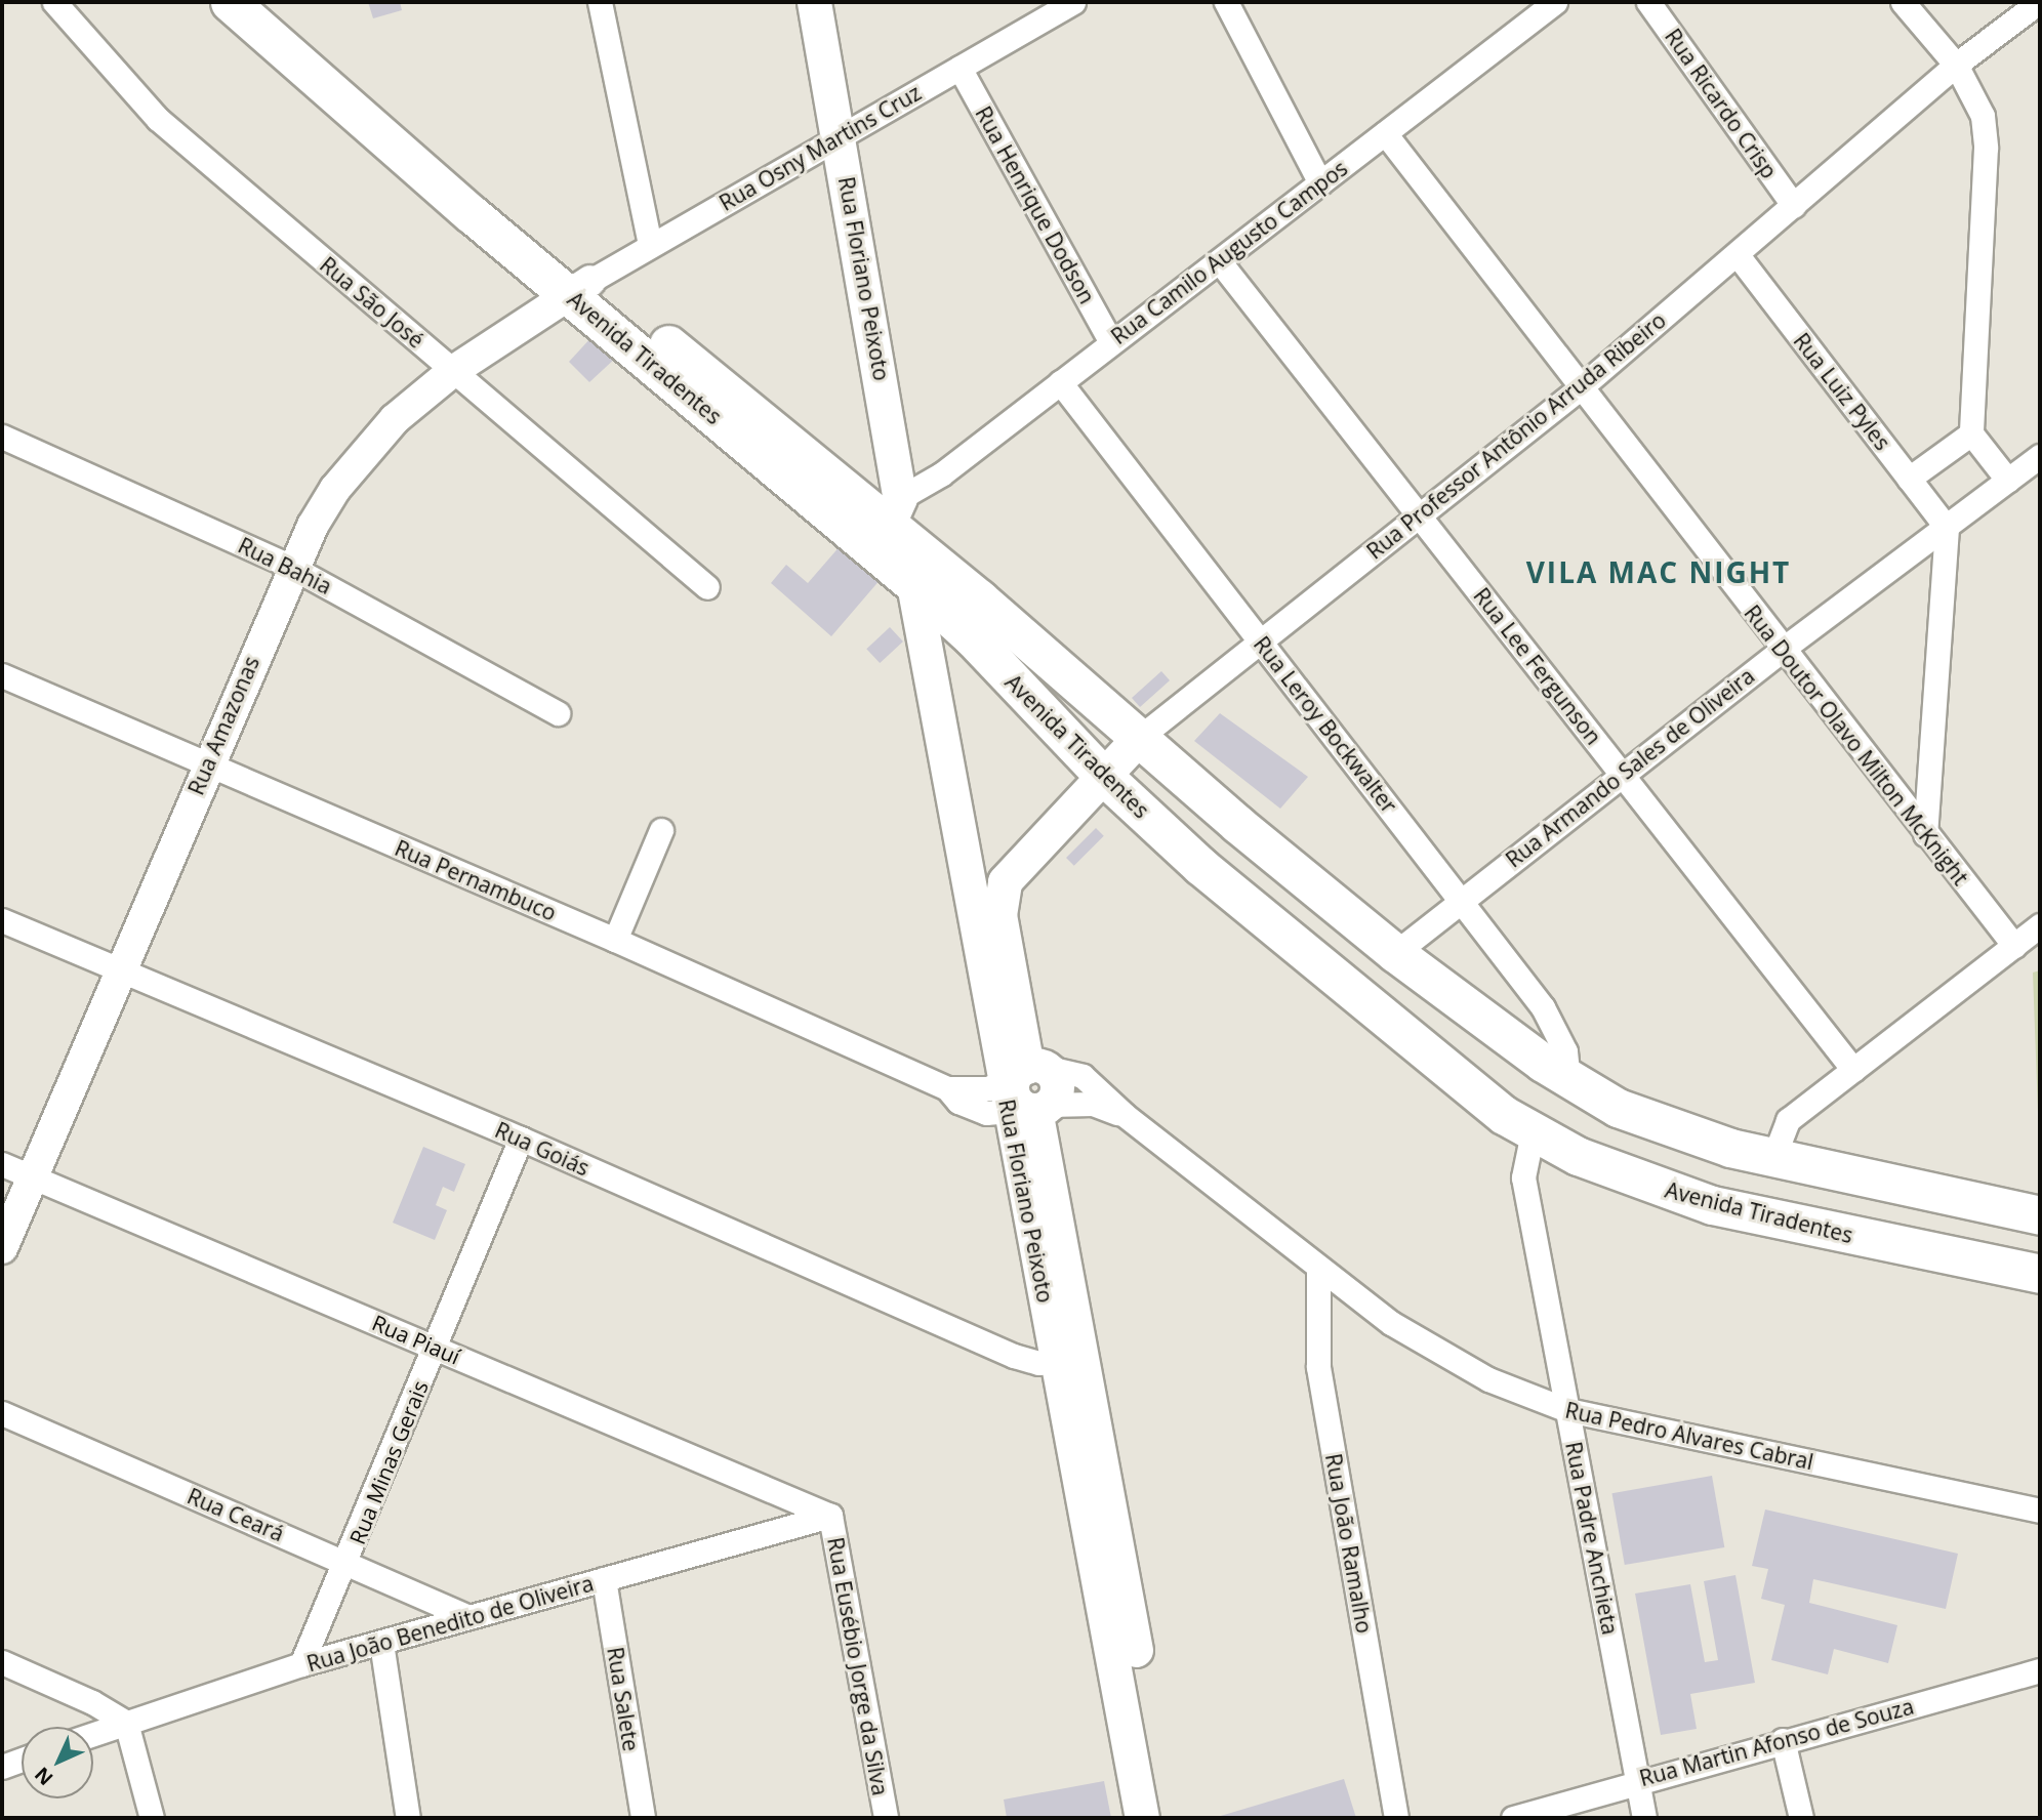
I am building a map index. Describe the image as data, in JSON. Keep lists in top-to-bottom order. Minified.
{"streets":{"main road":["Rua Floriano Peixoto","Avenida Tiradentes","Rua Professor Antônio Arruda Ribeiro"],"street":["Rua Ricardo Crisp","Rua Osny Martins Cruz","Rua Henrique Dodson","Rua Camilo Augusto Campos","Rua São José","Rua Luiz Pyles","Rua Bahia","Rua Lee Fergunson","Rua Leroy Bockwalter","Rua Amazonas","Rua Doutor Olavo Milton McKnight","Rua Armando Sales de Oliveira","Rua Pernambuco","Rua Goiás","Rua Piauí","Rua Pedro Alvares Cabral","Rua Minas Gerais","Rua Ceará","Rua Padre Anchieta","Rua João Ramalho","Rua João Benedito de Oliveira","Rua Eusébio Jorge da Silva","Rua Salete","Rua Martin Afonso de Souza"]},"crossings":[["Rua Ricardo Crisp","Rua Professor Antônio Arruda Ribeiro"],["Rua Osny Martins Cruz","Rua Henrique Dodson"],["Rua Osny Martins Cruz","Rua Floriano Peixoto"],["Rua Osny Martins Cruz","Avenida Tiradentes"],["Rua Osny Martins Cruz","Rua Amazonas"],["Rua Henrique Dodson","Rua Camilo Augusto Campos"],["Rua Camilo Augusto Campos","Rua Floriano Peixoto"],["Rua Camilo Augusto Campos","Avenida Tiradentes"],["Rua Camilo Augusto Campos","Rua Lee Fergunson"],["Rua Camilo Augusto Campos","Rua Leroy Bockwalter"],["Rua Camilo Augusto Campos","Rua Doutor Olavo Milton McKnight"],["Rua Floriano Peixoto","Avenida Tiradentes"],["Rua Floriano Peixoto","Rua Professor Antônio Arruda Ribeiro"],["Rua Floriano Peixoto","Rua Pernambuco"],["Rua Floriano Peixoto","Rua Goiás"],["Rua Floriano Peixoto","Rua Pedro Alvares Cabral"],["Rua São José","Rua Amazonas"],["Avenida Tiradentes","Rua Professor Antônio Arruda Ribeiro"],["Avenida Tiradentes","Rua Leroy Bockwalter"],["Avenida Tiradentes","Rua Amazonas"],["Avenida Tiradentes","Rua Armando Sales de Oliveira"],["Avenida Tiradentes","Rua Padre Anchieta"],["Rua Luiz Pyles","Rua Professor Antônio Arruda Ribeiro"],["Rua Luiz Pyles","Rua Armando Sales de Oliveira"],["Rua Professor Antônio Arruda Ribeiro","Rua Lee Fergunson"],["Rua Professor Antônio Arruda Ribeiro","Rua Leroy Bockwalter"],["Rua Professor Antônio Arruda Ribeiro","Rua Doutor Olavo Milton McKnight"],["Rua Bahia","Rua Amazonas"],["Rua Lee Fergunson","Rua Armando Sales de Oliveira"],["Rua Leroy Bockwalter","Rua Armando Sales de Oliveira"],["Rua Amazonas","Rua Pernambuco"],["Rua Amazonas","Rua Goiás"],["Rua Amazonas","Rua Piauí"],["Rua Doutor Olavo Milton McKnight","Rua Armando Sales de Oliveira"],["Rua Pernambuco","Rua Pedro Alvares Cabral"],["Rua Goiás","Rua Minas Gerais"],["Rua Piauí","Rua Minas Gerais"],["Rua Piauí","Rua João Benedito de Oliveira"],["Rua Piauí","Rua Eusébio Jorge da Silva"],["Rua Pedro Alvares Cabral","Rua Padre Anchieta"],["Rua Pedro Alvares Cabral","Rua João Ramalho"],["Rua Minas Gerais","Rua Ceará"],["Rua Minas Gerais","Rua João Benedito de Oliveira"],["Rua Ceará","Rua João Benedito de Oliveira"],["Rua Padre Anchieta","Rua Martin Afonso de Souza"],["Rua João Benedito de Oliveira","Rua Eusébio Jorge da Silva"],["Rua João Benedito de Oliveira","Rua Salete"]],"districts":["VILA MAC NIGHT"],"north":"bottom left"}
